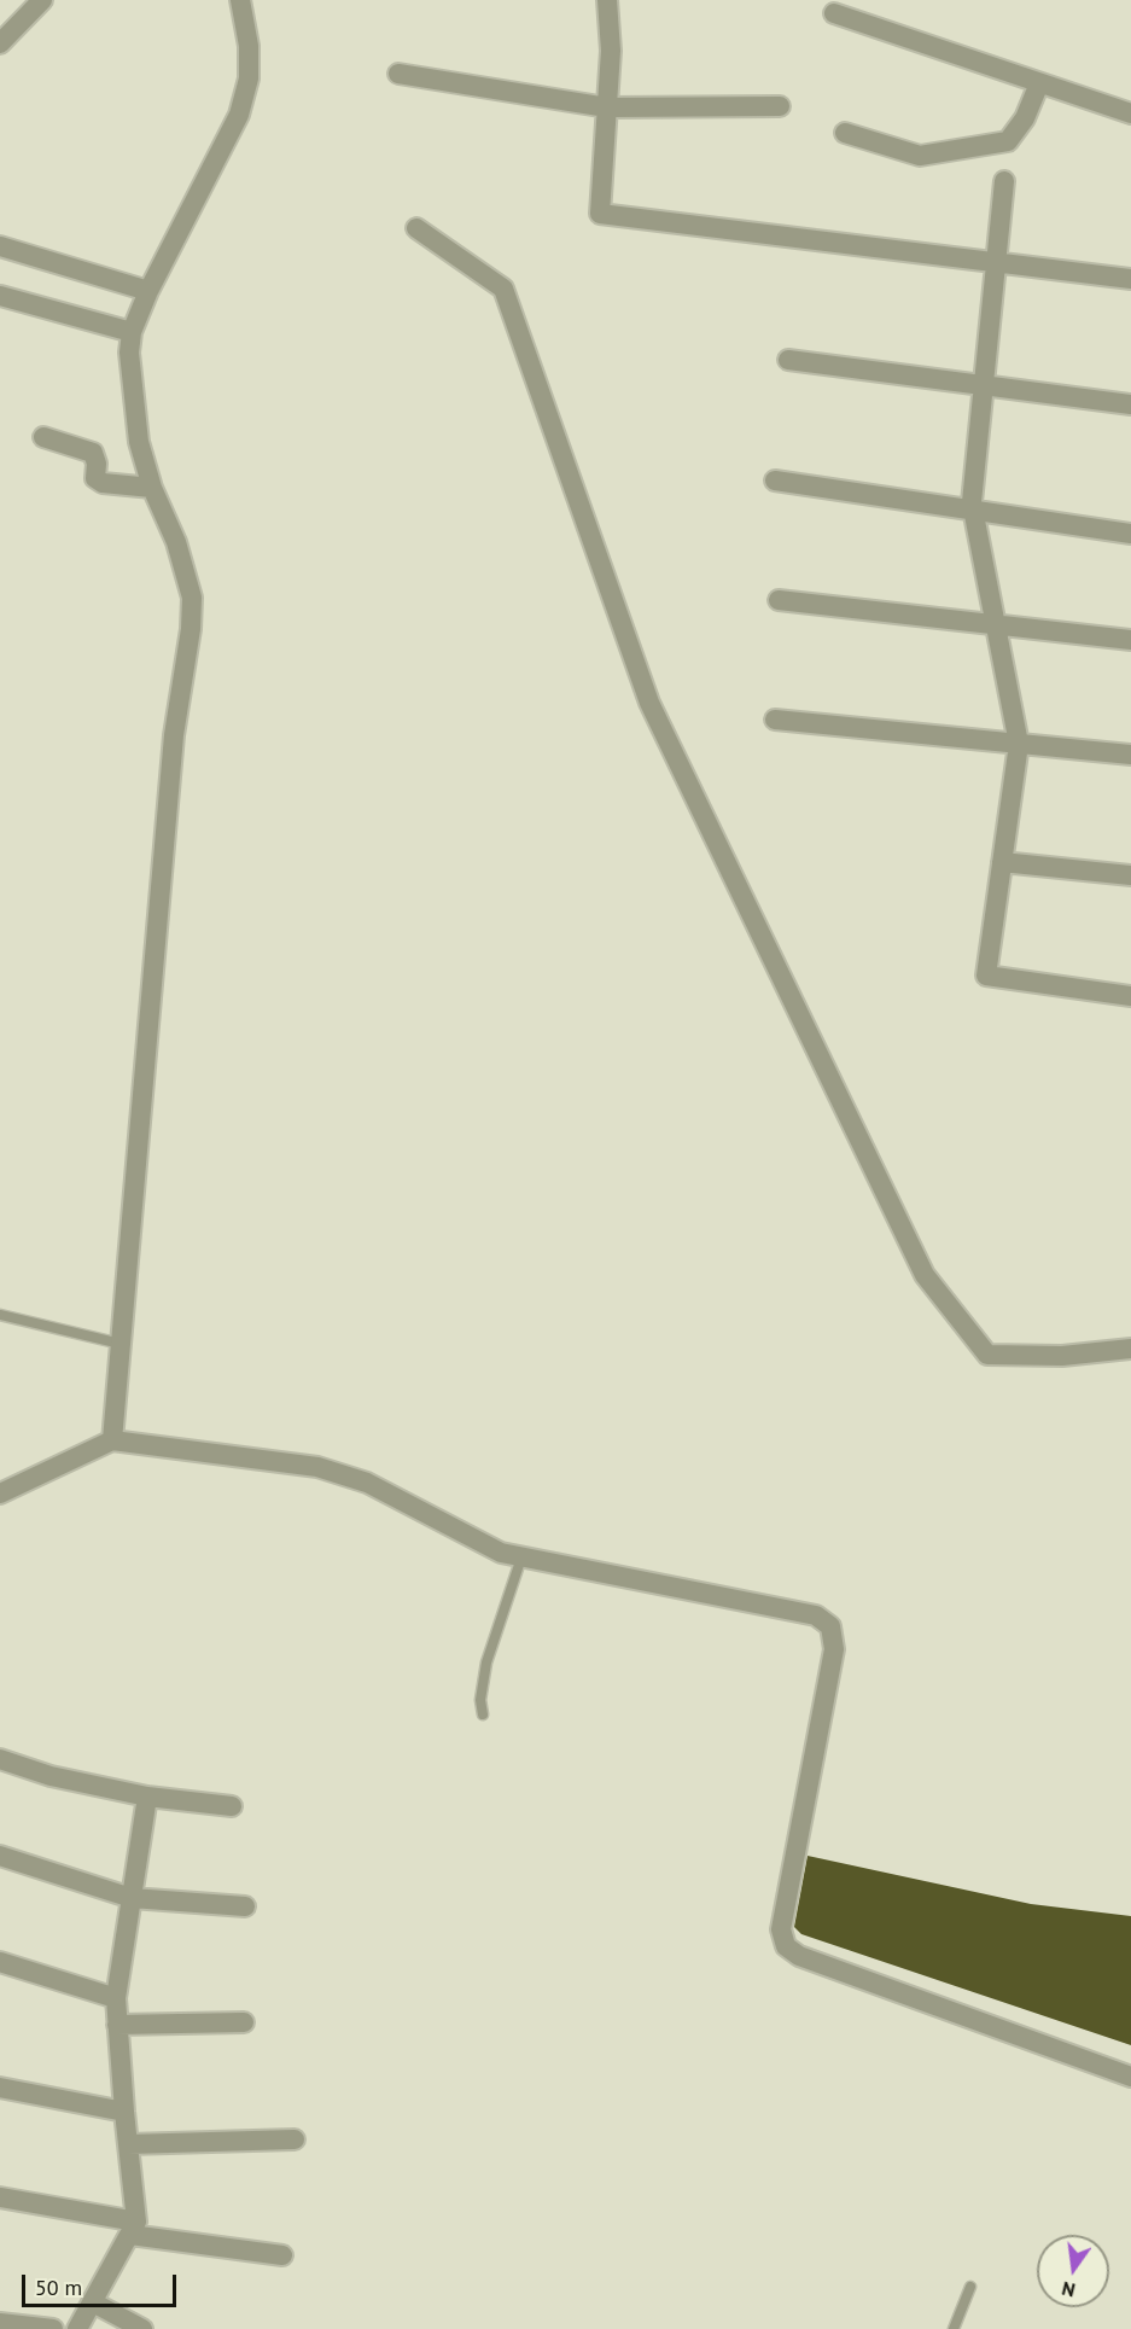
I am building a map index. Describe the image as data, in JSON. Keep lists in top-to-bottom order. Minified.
{"scale_bar":"50 m","north":"bottom"}
